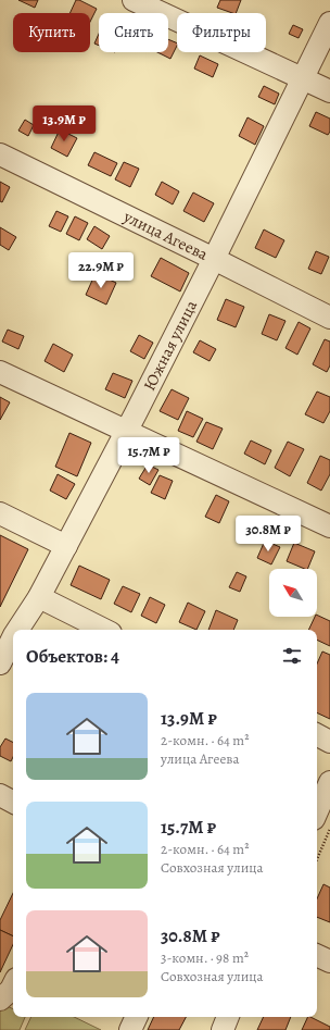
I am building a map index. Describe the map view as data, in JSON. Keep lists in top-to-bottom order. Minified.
{"streets":{"street":["улица Агеева","Южная улица"]},"crossings":[["улица Агеева","Южная улица"]],"north":"top left","page":{"chip":["Купить","Снять","Фильтры"],"price":["13.9M ₽","22.9M ₽","15.7M ₽","30.8M ₽"],"heading":"Объектов: 4","list":[{"name":"13.9M ₽","note":"2-комн. · 64 m² · улица Агеева"},{"name":"15.7M ₽","note":"2-комн. · 64 m² · Совхозная улица"},{"name":"30.8M ₽","note":"3-комн. · 98 m² · Совхозная улица"}]}}
